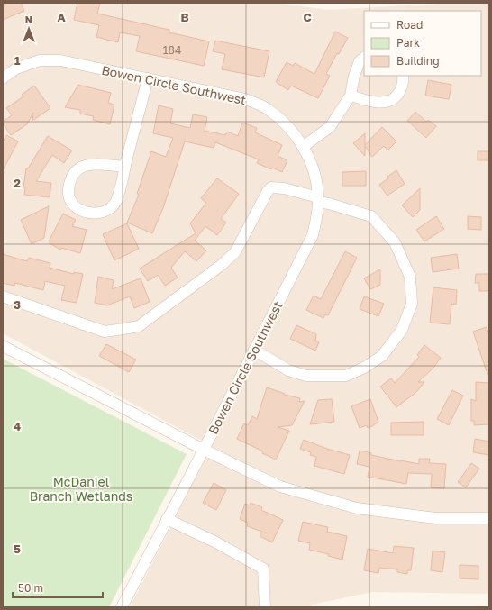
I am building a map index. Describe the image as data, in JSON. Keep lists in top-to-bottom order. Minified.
{"streets":{"street":["Bowen Circle Southwest"]},"parks":["McDaniel Branch Wetlands"],"house_numbers":["184"],"legend":["Road","Park","Building"],"scale_bar":"50 m","north":"top","grid":{"columns":["A","B","C"],"rows":["1","2","3","4","5"]}}
